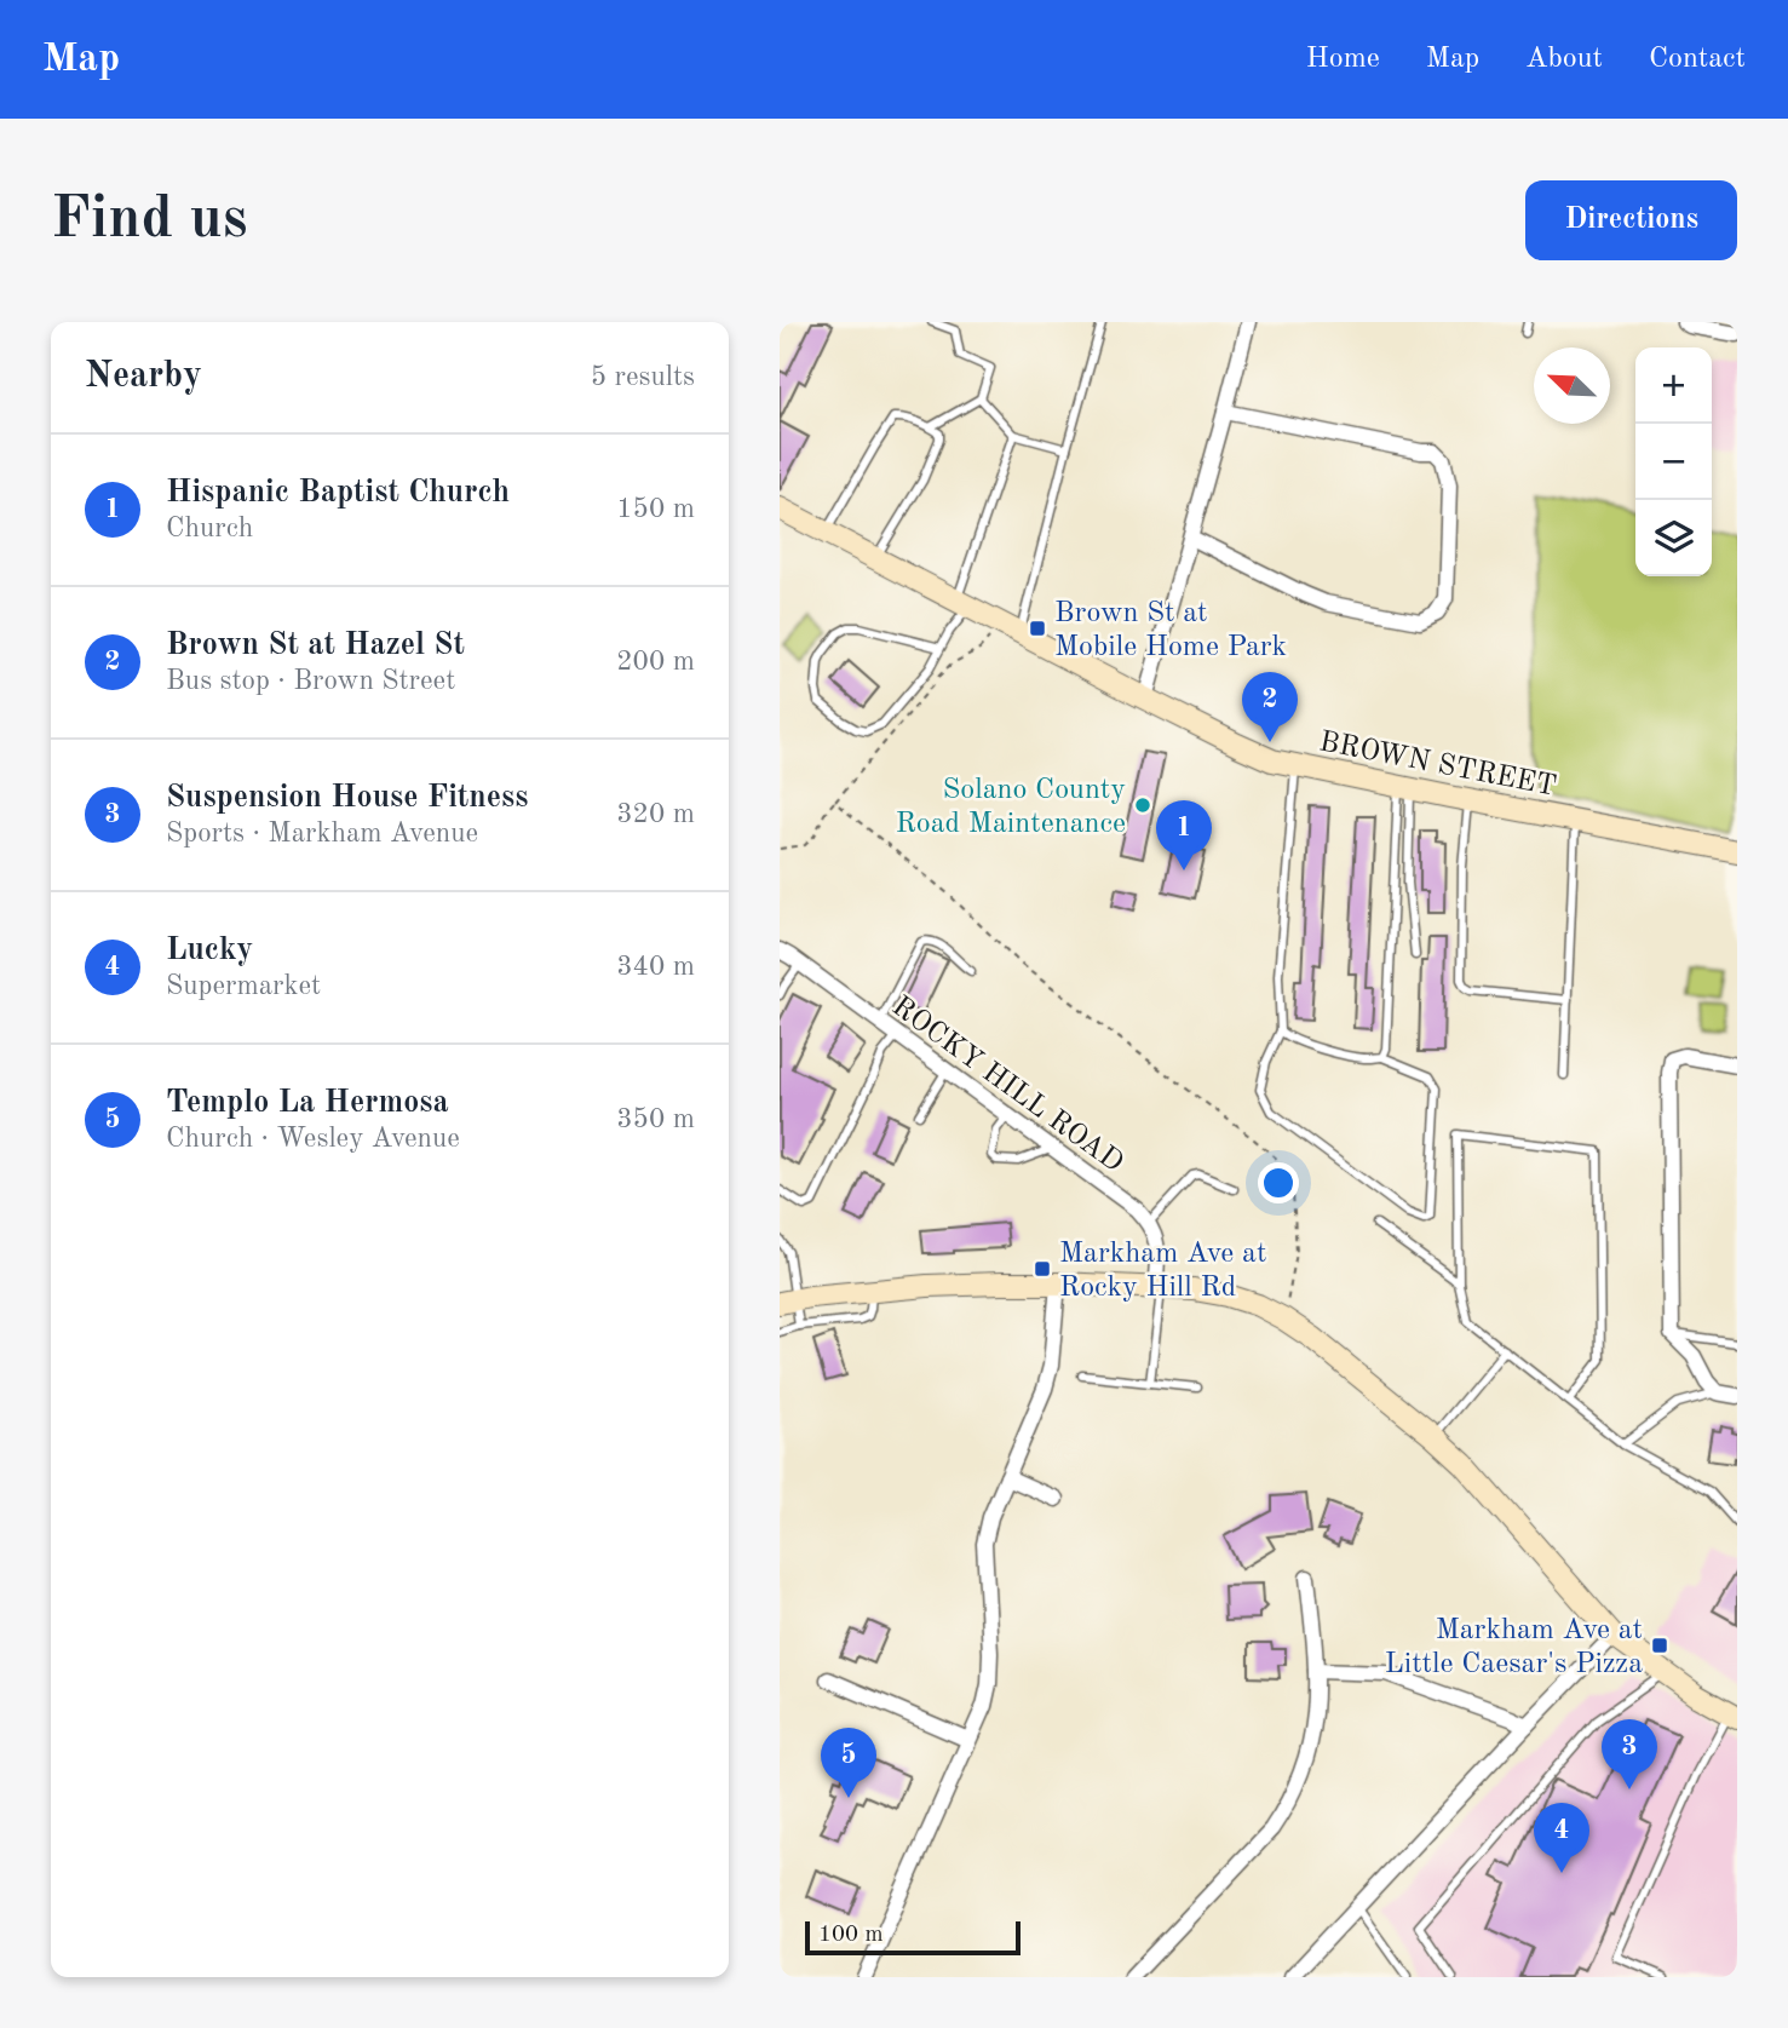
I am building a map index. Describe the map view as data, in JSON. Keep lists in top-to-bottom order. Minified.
{"streets":{"street":["BROWN STREET","ROCKY HILL ROAD"]},"places":{"transit":["Brown St at Mobile Home Park","Markham Ave at Rocky Hill Rd","Markham Ave at Little Caesar's Pizza"],"other":["Solano County Road Maintenance"]},"scale_bar":"100 m","north":"top left","page":{"header":"Map","nav":["Home","Map","About","Contact"],"buttons":"Directions","title":"Find us","heading":["Nearby","5 results"],"map_buttons":["+","−"],"list":[{"mark":"1","name":"Hispanic Baptist Church","note":"Church","value":"150 m"},{"mark":"2","name":"Brown St at Hazel St","note":"Bus stop · Brown Street","value":"200 m"},{"mark":"3","name":"Suspension House Fitness","note":"Sports · Markham Avenue","value":"320 m"},{"mark":"4","name":"Lucky","note":"Supermarket","value":"340 m"},{"mark":"5","name":"Templo La Hermosa","note":"Church · Wesley Avenue","value":"350 m"}],"pins":["2","1","3","5","4"],"scale":"100 m"}}
